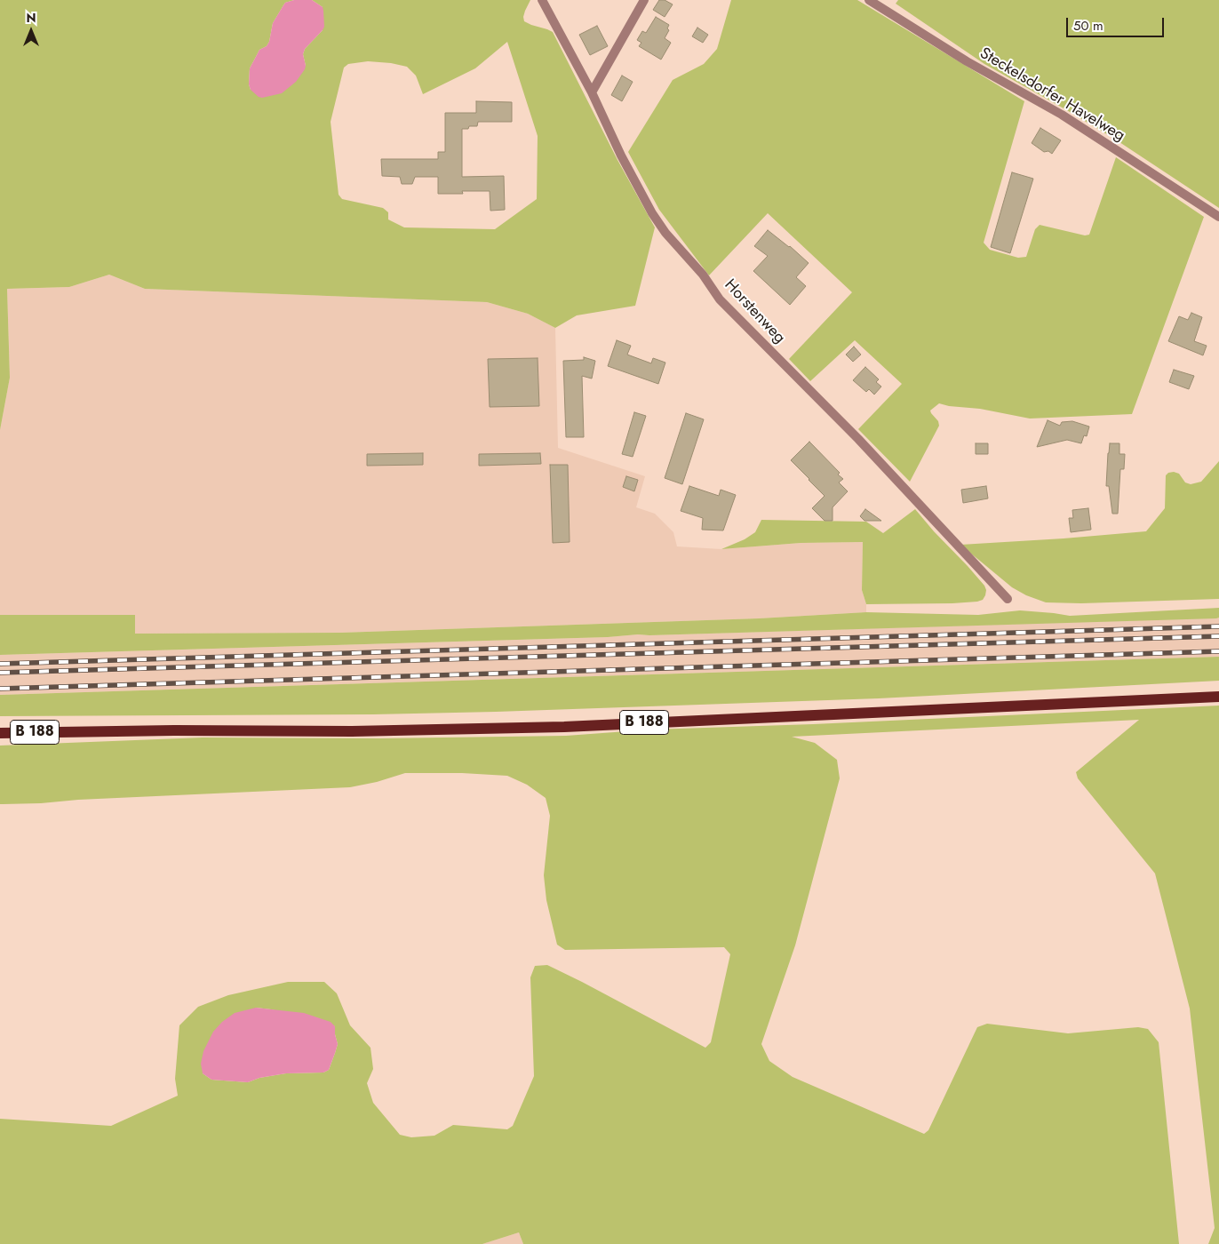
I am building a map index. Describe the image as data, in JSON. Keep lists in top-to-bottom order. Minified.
{"streets":{"main road":["B 188"],"street":["Steckelsdorfer Havelweg","Horstenweg"]},"scale_bar":"50 m","north":"top"}
